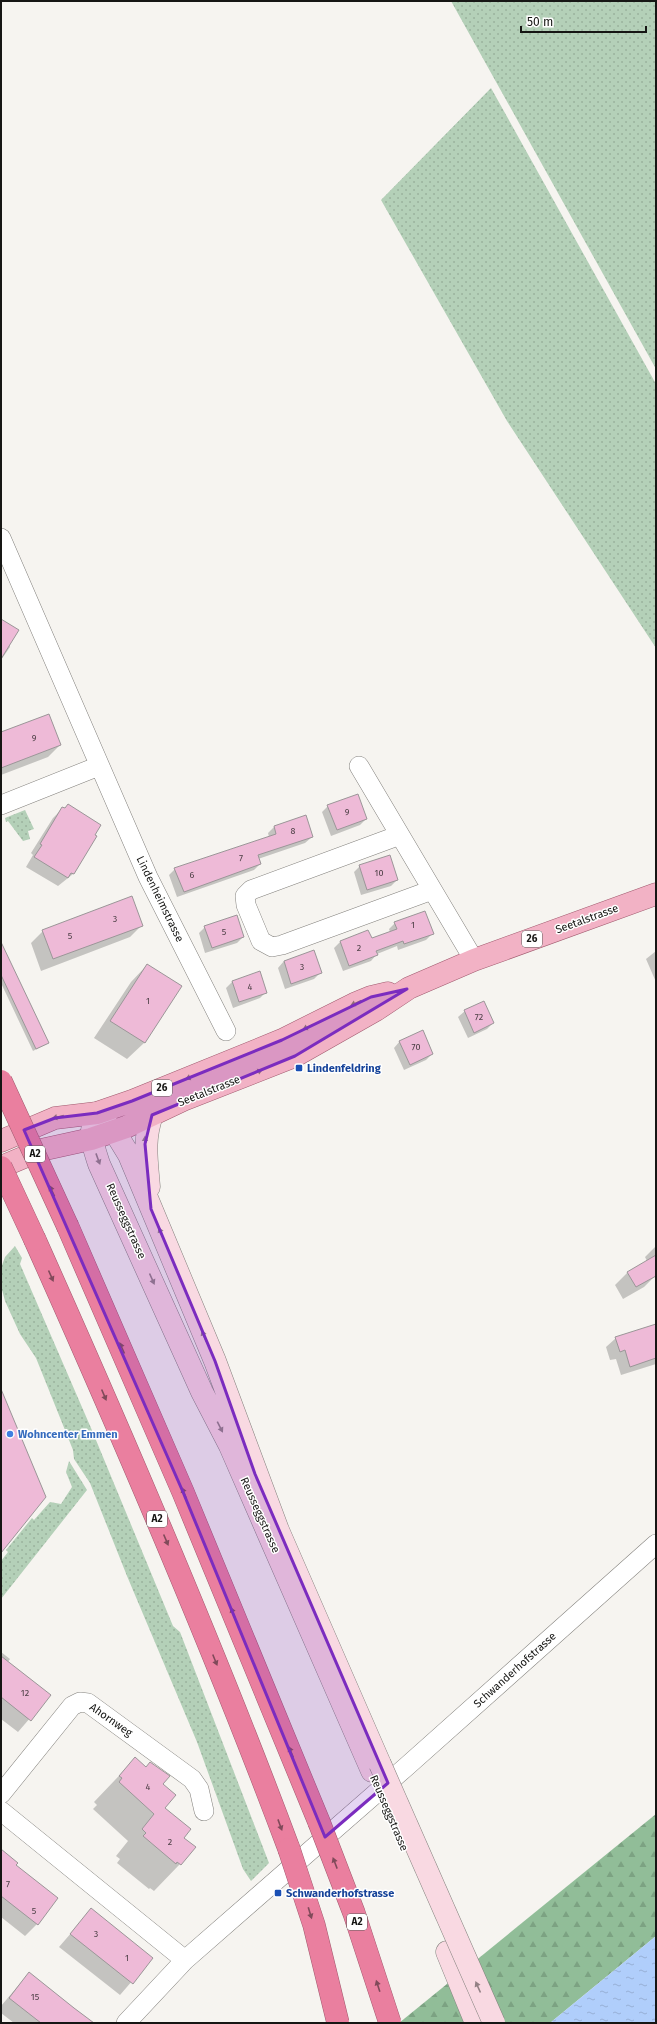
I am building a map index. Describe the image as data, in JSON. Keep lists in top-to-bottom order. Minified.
{"streets":{"highway":["A2"],"main road":["Seetalstrasse","26","Reusseggstrasse"],"street":["Lindenheimstrasse","Schwanderhofstrasse","Ahornweg"]},"crossings":[["Seetalstrasse","A2"],["Seetalstrasse","Reusseggstrasse"]],"places":{"transit":["Lindenfeldring","Schwanderhofstrasse"],"other":["Wohncenter Emmen"]},"house_numbers":["9","9","8","7","10","6","3","1","5","5","2","3","4","1","72","70","12","4","2","7","5","3","1","15"],"scale_bar":"50 m"}
